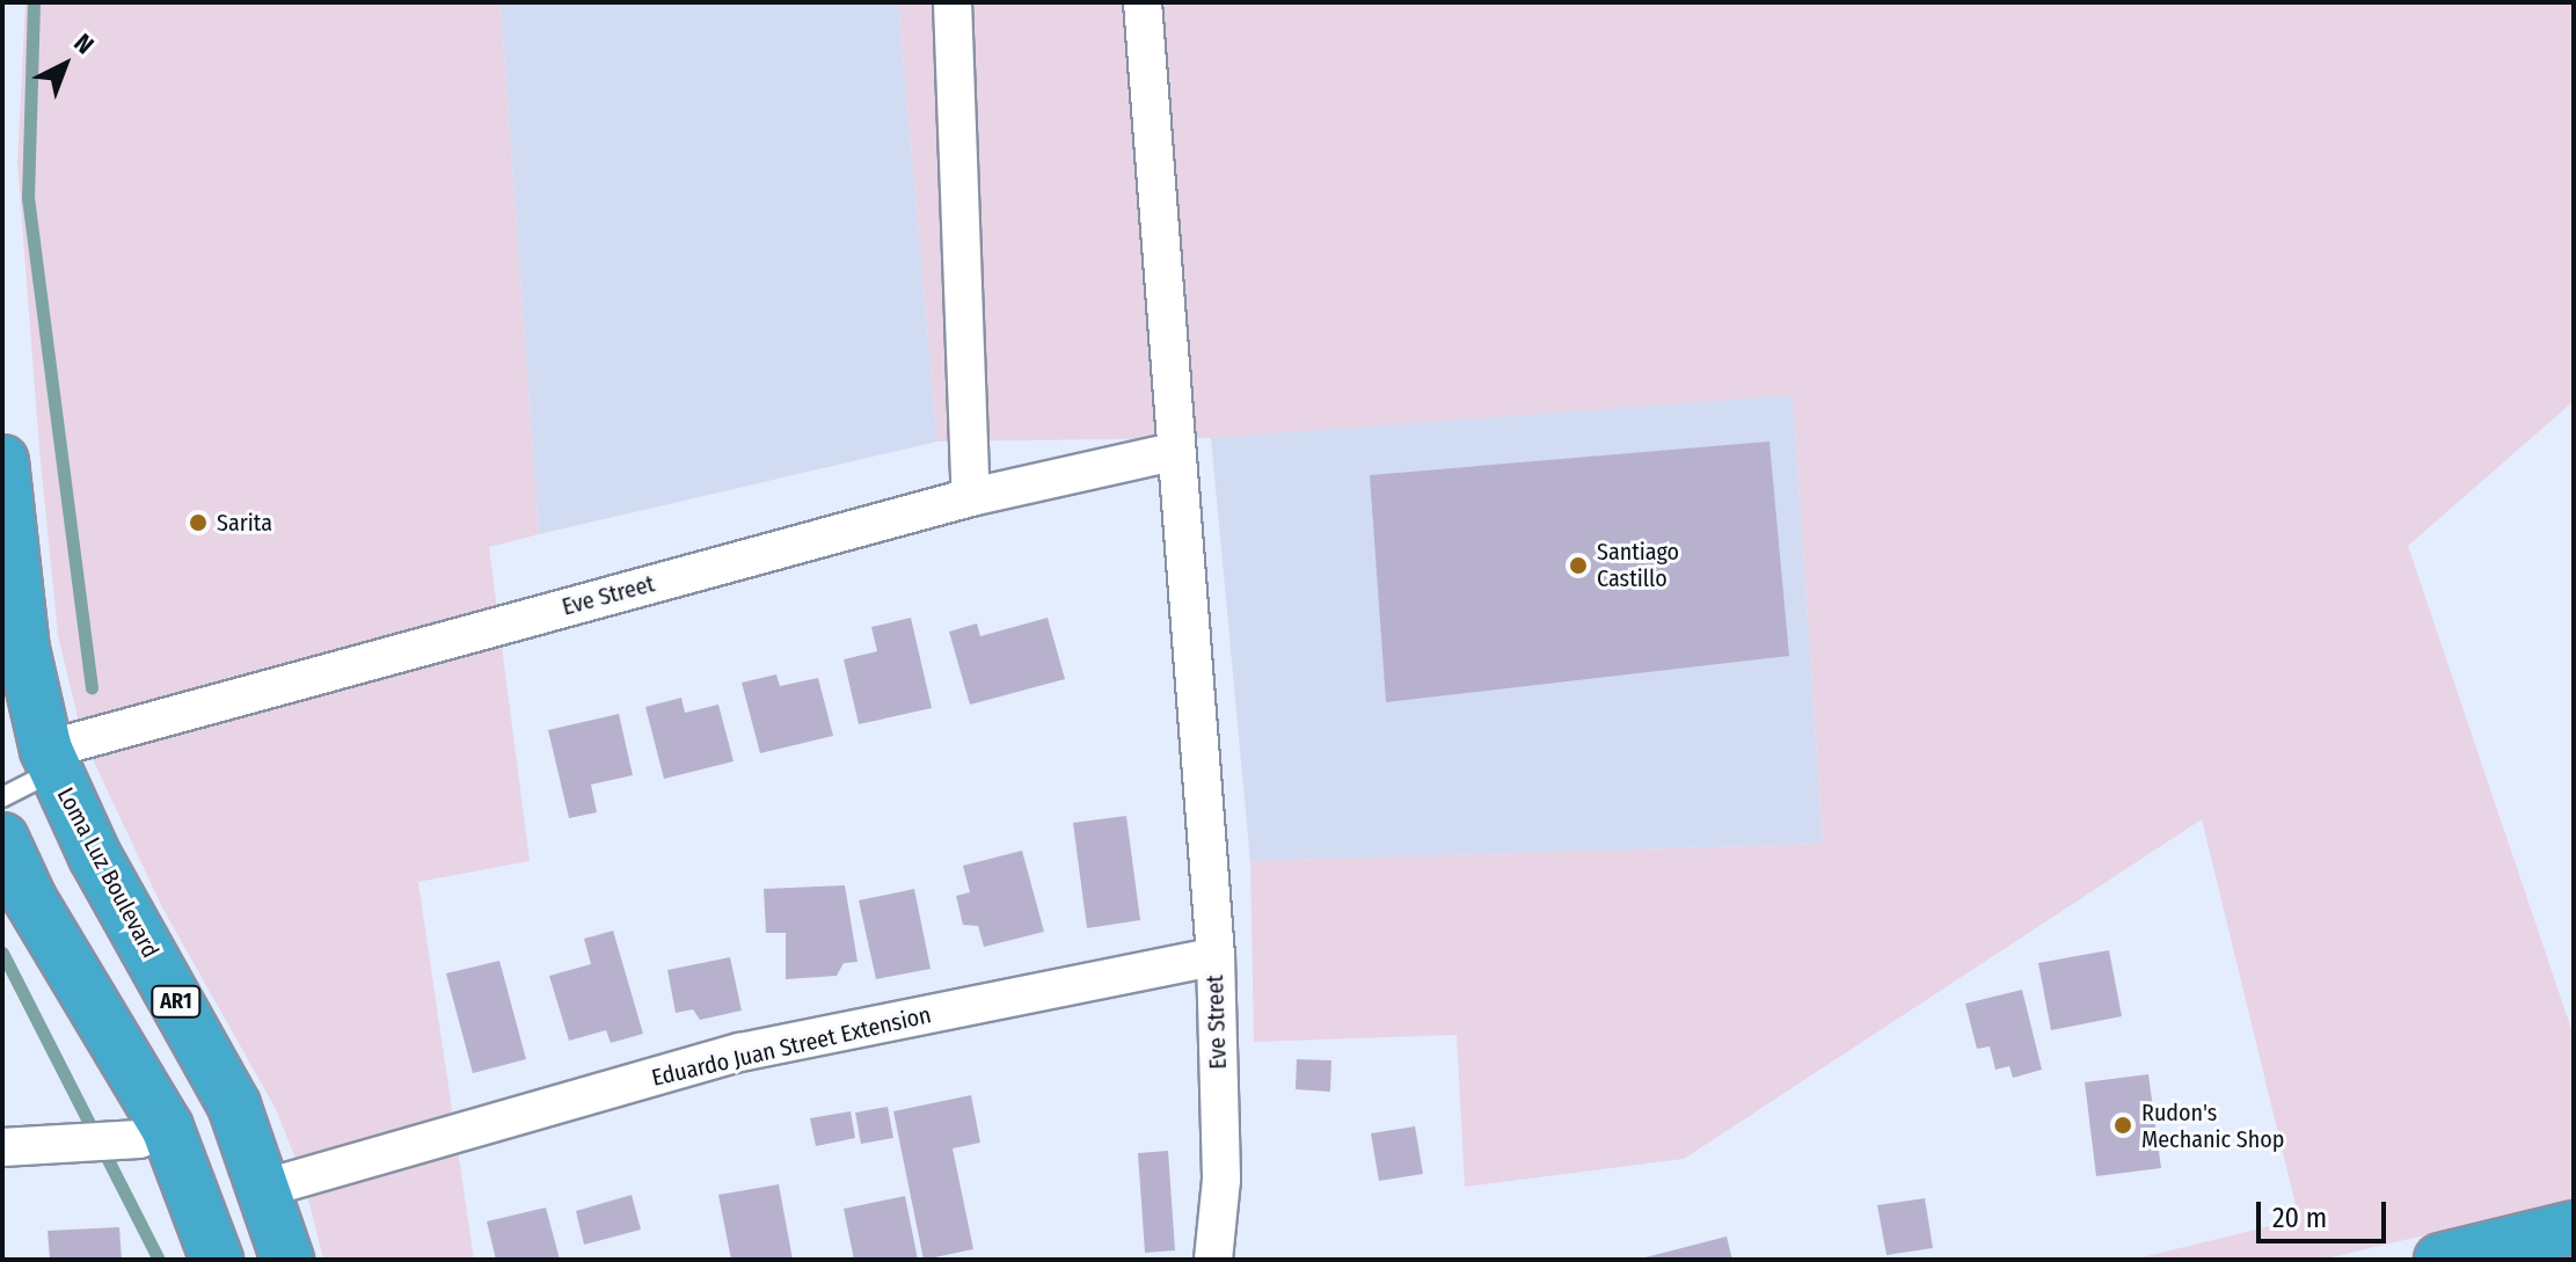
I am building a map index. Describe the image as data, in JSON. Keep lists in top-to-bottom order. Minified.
{"streets":{"highway":["Loma Luz Boulevard","AR1"],"street":["Eve Street","Eduardo Juan Street Extension"]},"crossings":[["Eve Street","Loma Luz Boulevard"],["Eve Street","Eduardo Juan Street Extension"],["Loma Luz Boulevard","Eduardo Juan Street Extension"]],"places":["Sarita","Santiago Castillo","Rudon's Mechanic Shop"],"scale_bar":"20 m","north":"top right"}
